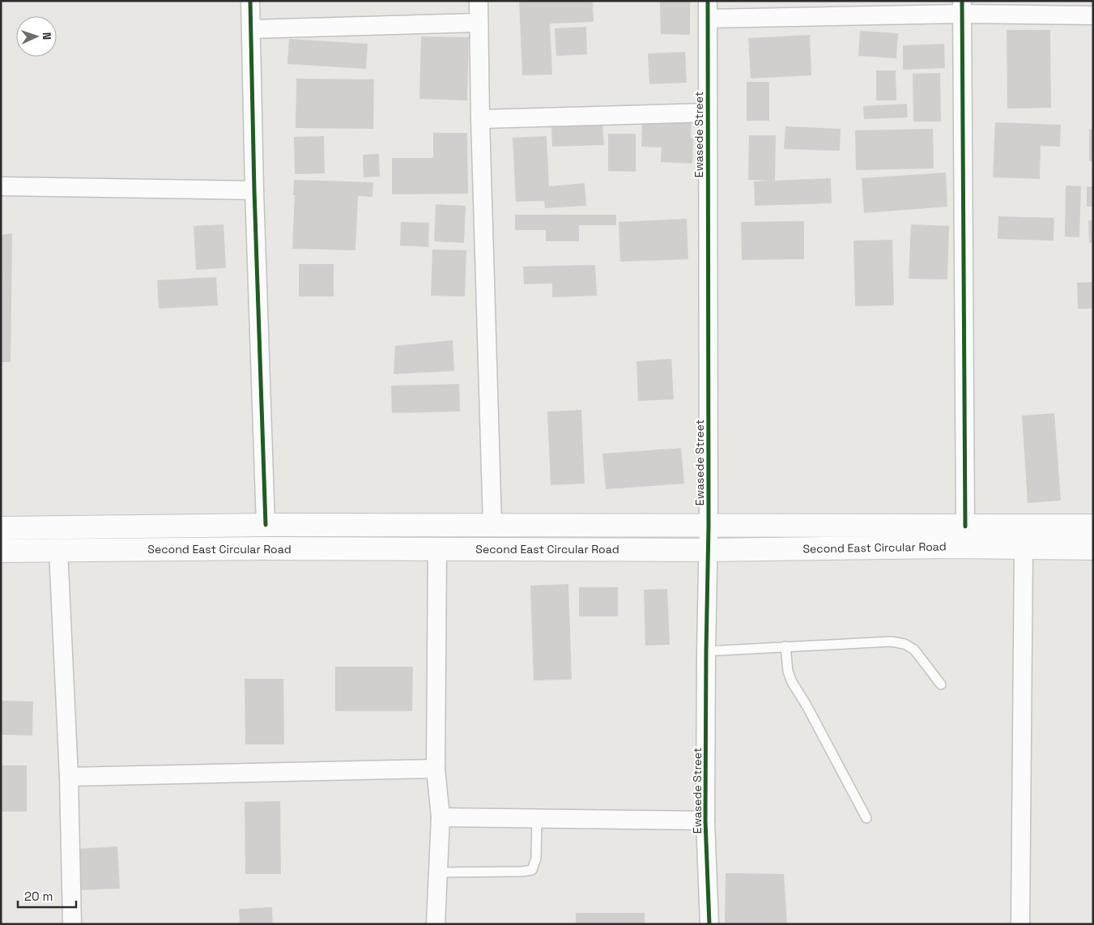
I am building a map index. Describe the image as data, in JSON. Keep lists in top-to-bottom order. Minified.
{"streets":{"main road":["Second East Circular Road"],"street":["Ewasede Street"]},"crossings":[["Ewasede Street","Second East Circular Road"]],"scale_bar":"20 m","north":"right"}
